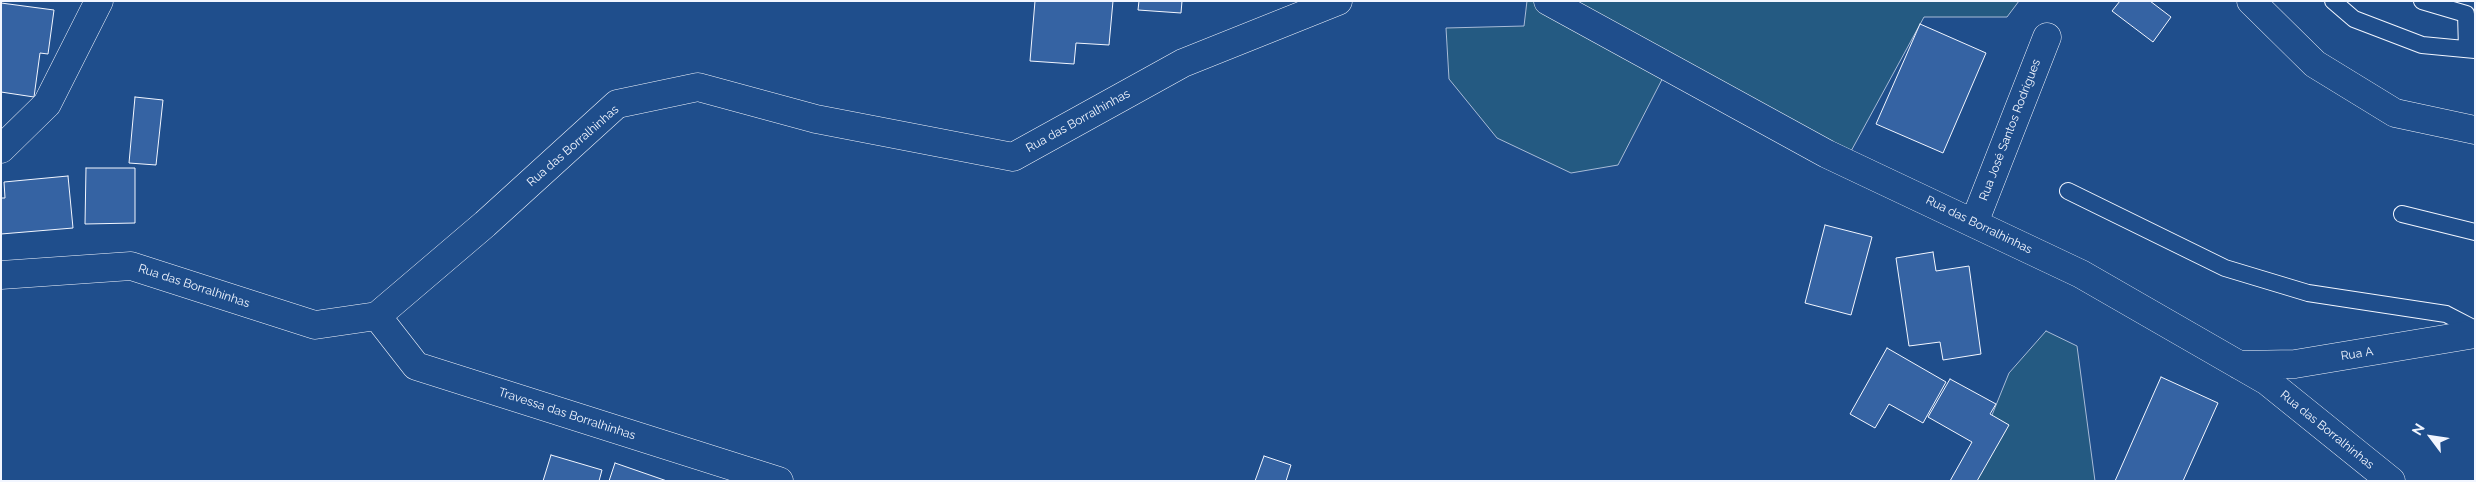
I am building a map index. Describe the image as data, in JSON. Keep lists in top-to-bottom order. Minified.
{"streets":{"street":["Rua das Borralhinhas","Rua José Santos Rodrigues","Rua A","Travessa das Borralhinhas"]},"crossings":[["Rua das Borralhinhas","Rua José Santos Rodrigues"],["Rua das Borralhinhas","Rua A"],["Rua das Borralhinhas","Travessa das Borralhinhas"]],"north":"top left"}
